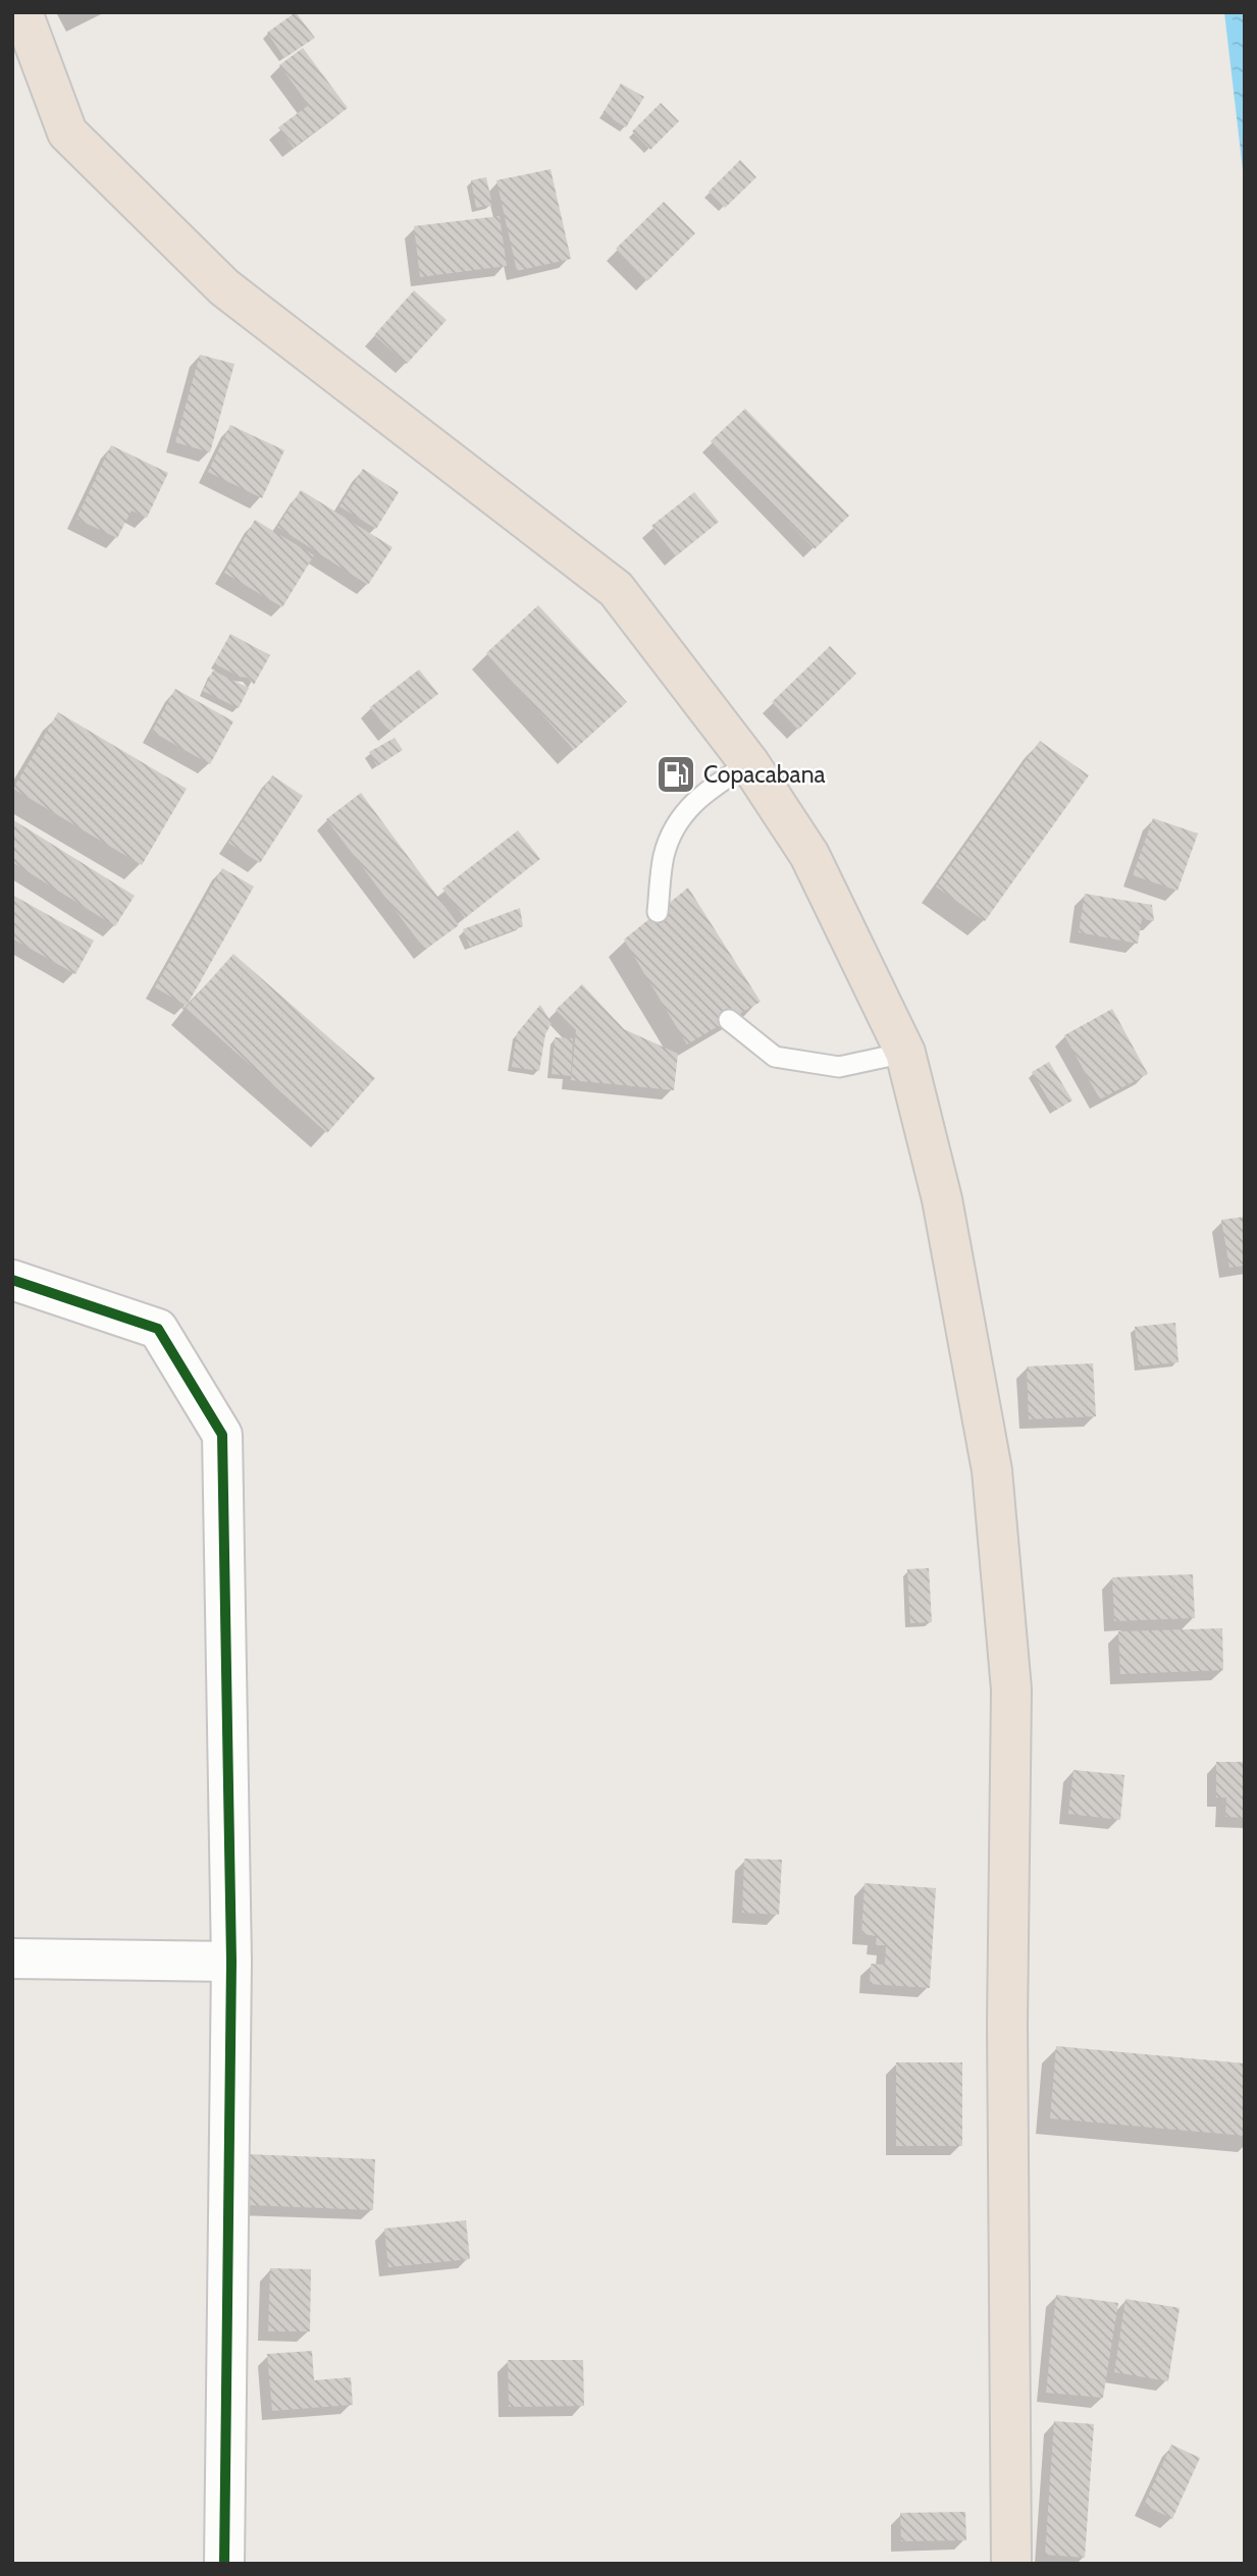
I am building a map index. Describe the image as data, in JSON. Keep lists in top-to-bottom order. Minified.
{"places":{"fuel station":["Copacabana"]}}
